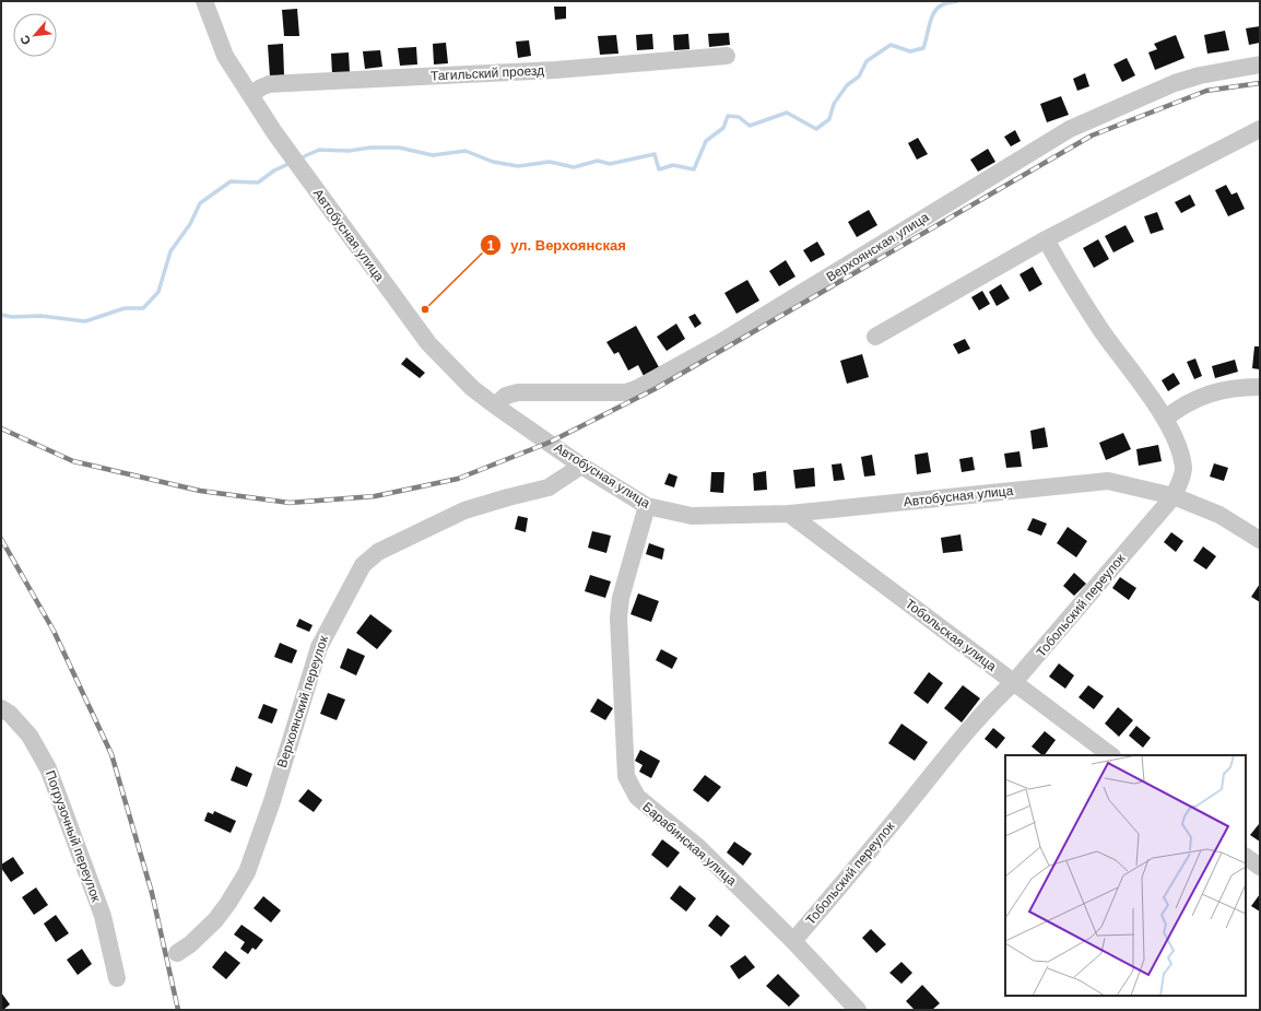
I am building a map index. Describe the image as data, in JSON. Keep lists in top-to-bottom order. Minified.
{"streets":{"street":["Тагильский проезд","Автобусная улица","Верхоянская улица","Тобольский переулок","Тобольская улица","Верхоянский переулок","Погрузочный переулок","Барабинская улица"]},"crossings":[["Тагильский проезд","Автобусная улица"],["Автобусная улица","Верхоянская улица"],["Автобусная улица","Тобольский переулок"],["Автобусная улица","Тобольская улица"],["Автобусная улица","Верхоянский переулок"],["Автобусная улица","Барабинская улица"],["Тобольский переулок","Тобольская улица"],["Тобольский переулок","Барабинская улица"]],"places":["ул. Верхоянская"],"north":"bottom left"}
